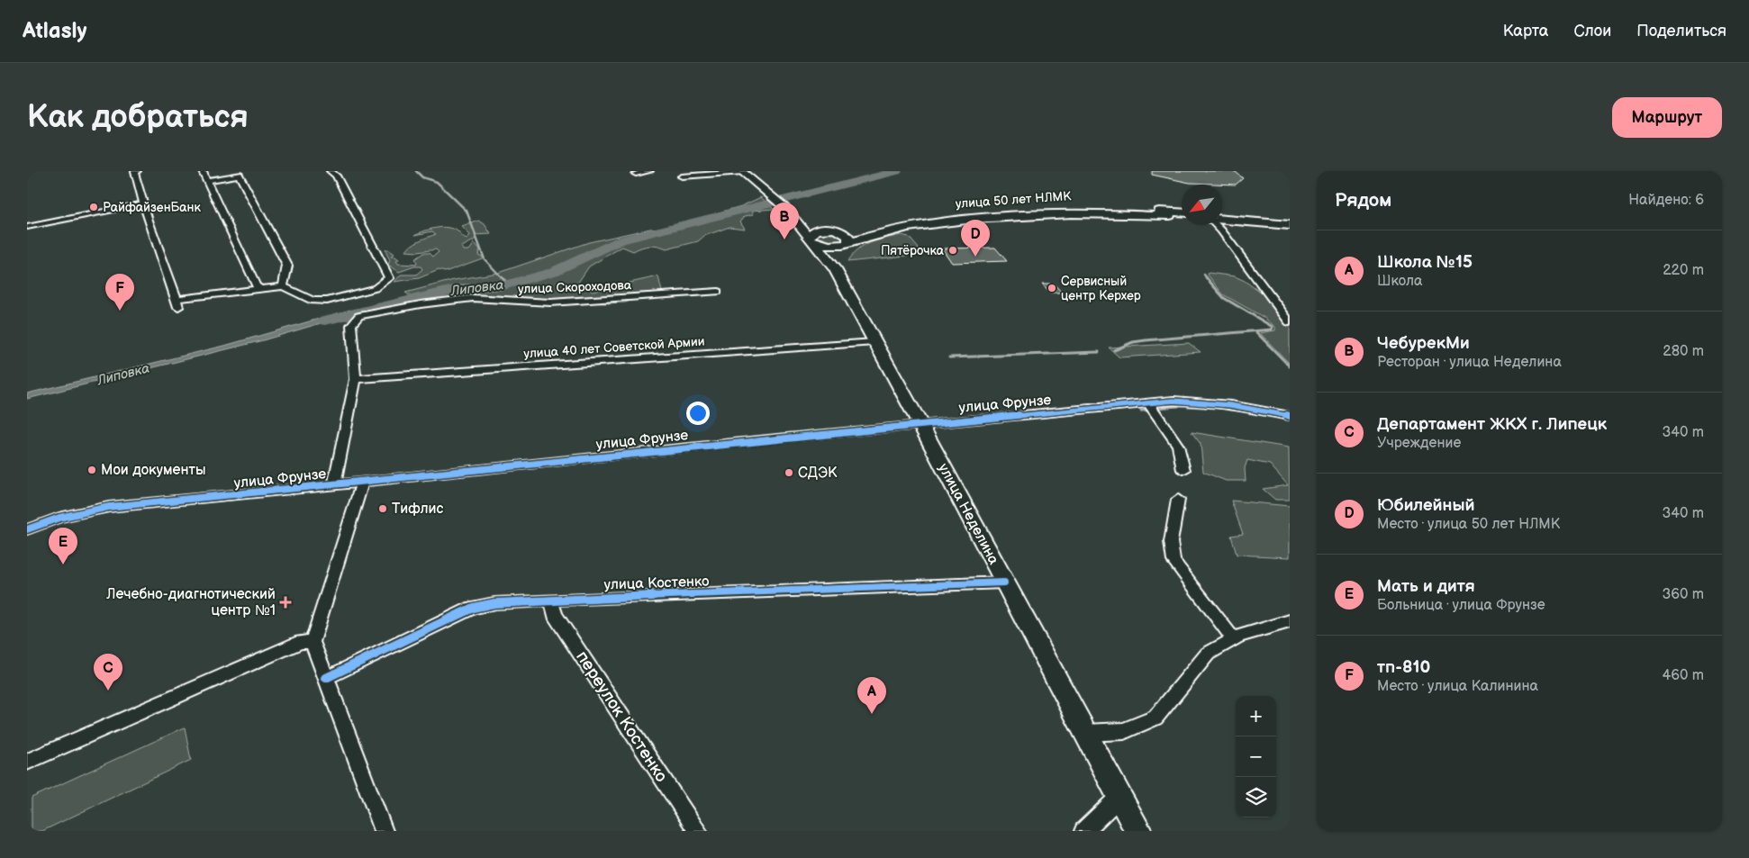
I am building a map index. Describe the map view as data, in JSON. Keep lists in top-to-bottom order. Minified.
{"streets":{"main road":["улица 50 лет НЛМК","улица Неделина"],"street":["улица Скороходова","улица 40 лет Советской Армии","улица Фрунзе","улица Костенко","переулок Костенко"]},"crossings":[["улица 50 лет НЛМК","улица Неделина"],["улица Скороходова","улица 40 лет Советской Армии"],["улица 40 лет Советской Армии","улица Неделина"],["улица Фрунзе","улица Неделина"],["улица Неделина","улица Костенко"],["улица Костенко","переулок Костенко"]],"water":["Липовка"],"places":{"other":["РайфайзенБанк","Пятёрочка","Сервисный центр Керхер","Мои документы","СДЭК","Тифлис"],"health":["Лечебно-диагнотический центр №1"]},"north":"bottom left","page":{"header":"Atlasly","nav":["Карта","Слои","Поделиться"],"buttons":"Маршрут","title":"Как добраться","heading":["Рядом","Найдено: 6"],"pins":["B","D","F","E","C","A"],"list":[{"mark":"A","name":"Школа №15","note":"Школа","value":"220 m"},{"mark":"B","name":"ЧебурекМи","note":"Ресторан · улица Неделина","value":"280 m"},{"mark":"C","name":"Департамент ЖКХ г. Липецк","note":"Учреждение","value":"340 m"},{"mark":"D","name":"Юбилейный","note":"Место · улица 50 лет НЛМК","value":"340 m"},{"mark":"E","name":"Мать и дитя","note":"Больница · улица Фрунзе","value":"360 m"},{"mark":"F","name":"тп-810","note":"Место · улица Калинина","value":"460 m"}],"map_buttons":["+","−"]}}
